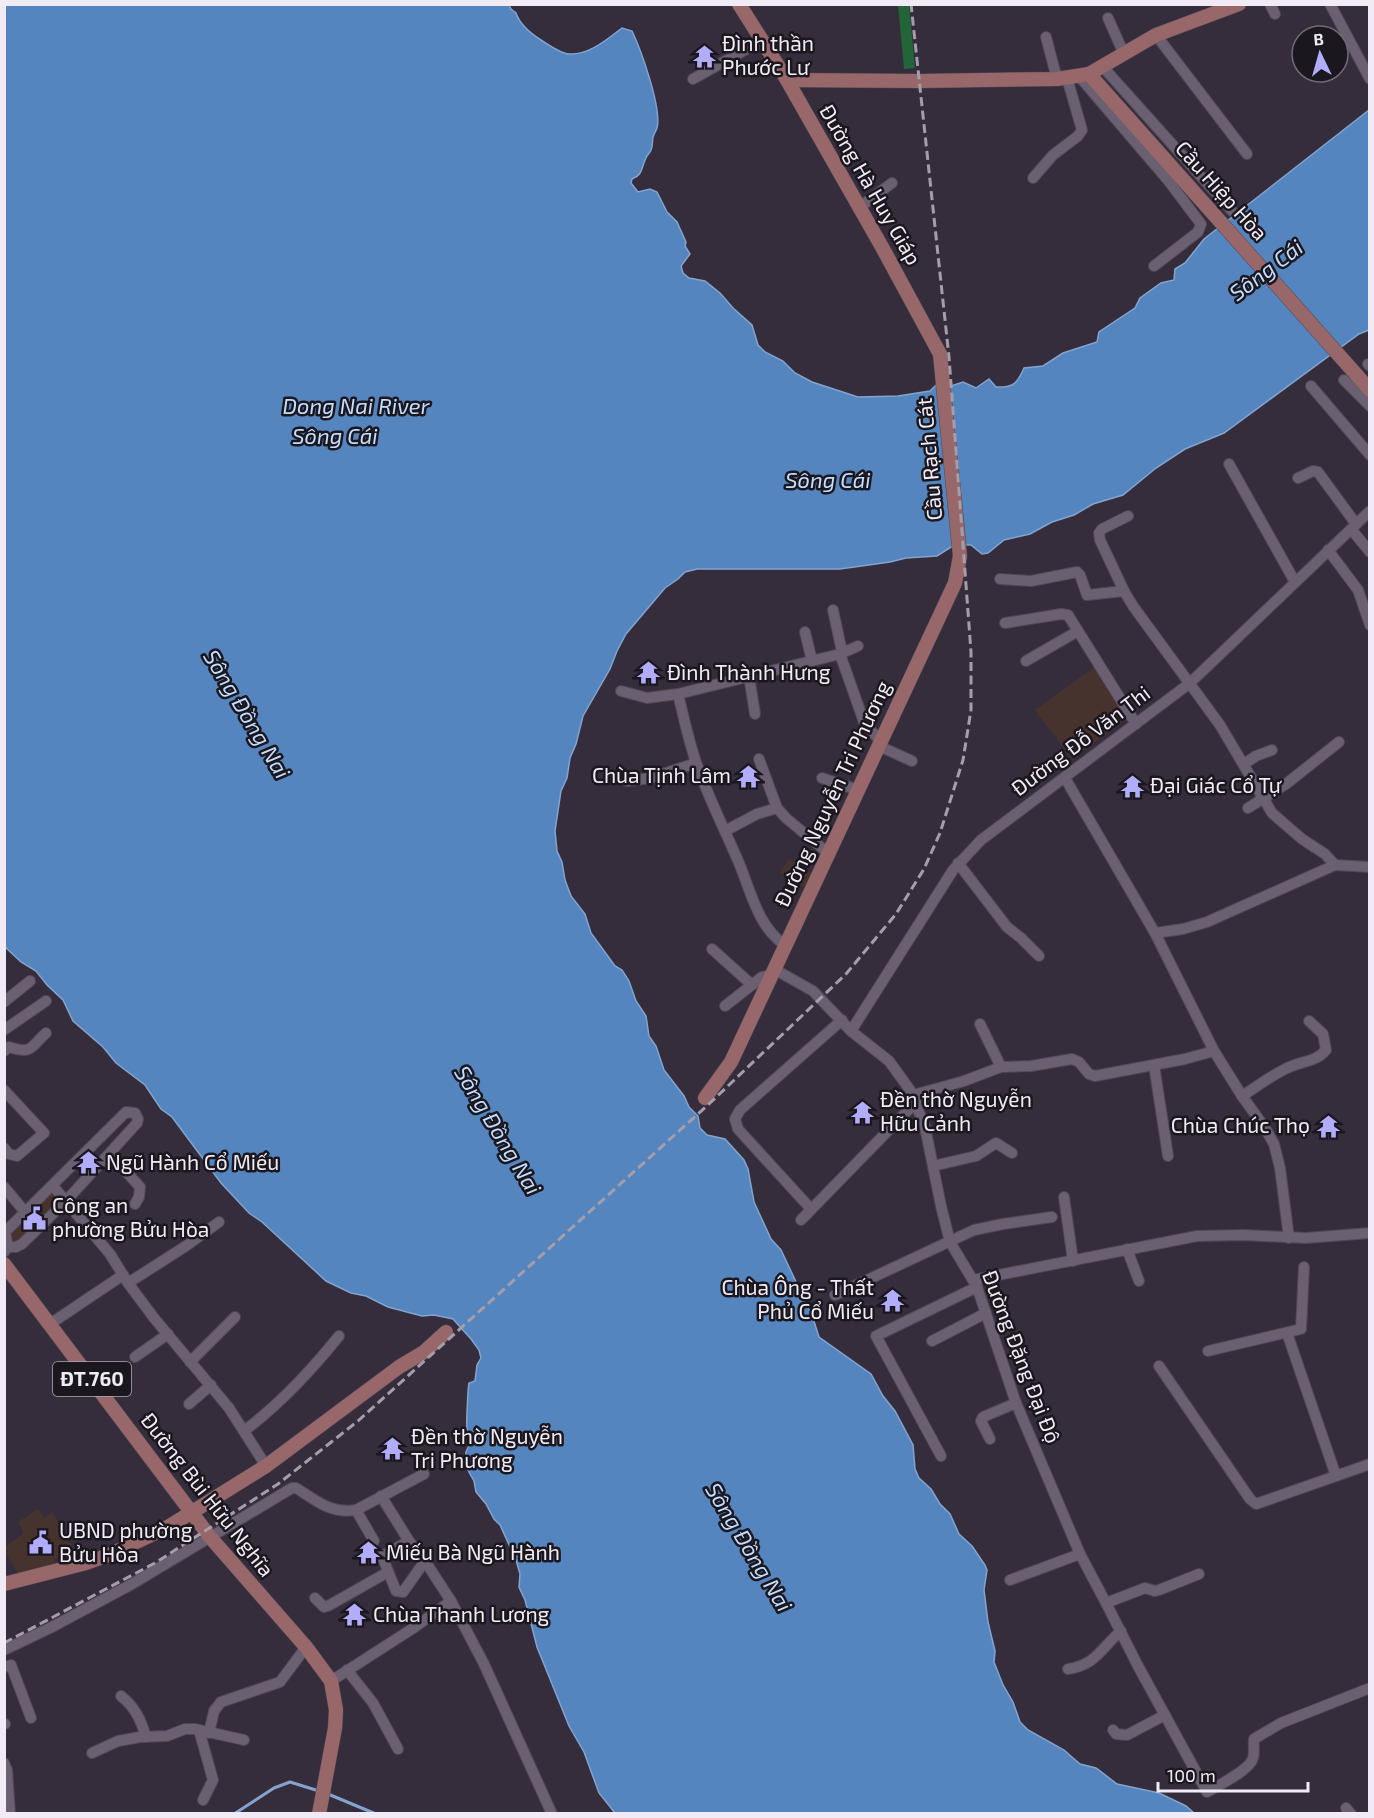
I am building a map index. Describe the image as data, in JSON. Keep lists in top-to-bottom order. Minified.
{"streets":{"main road":["Đường Hà Huy Giáp","Cầu Hiệp Hòa","Cầu Rạch Cát","Đường Nguyễn Tri Phương","ĐT.760","Đường Bùi Hữu Nghĩa"],"street":["Đường Đỗ Văn Thi","Đường Đặng Đại Độ"]},"crossings":[["Đường Hà Huy Giáp","Cầu Rạch Cát"],["Cầu Rạch Cát","Đường Nguyễn Tri Phương"],["Đường Đỗ Văn Thi","Đường Đặng Đại Độ"],["Đường Nguyễn Tri Phương","Đường Đặng Đại Độ"]],"water":["Sông Cái","Dong Nai River","Sông Đồng Nai"],"places":{"temple":["Đình thần Phước Lư","Đình Thành Hưng","Chùa Tịnh Lâm","Đại Giác Cổ Tự","Đền thờ Nguyễn Hữu Cảnh","Chùa Chúc Thọ","Ngũ Hành Cổ Miếu","Chùa Ông - Thất Phủ Cổ Miếu","Đền thờ Nguyễn Tri Phương","Miếu Bà Ngũ Hành","Chùa Thanh Lương"],"public building":["Công an phường Bửu Hòa","UBND phường Bửu Hòa"]},"scale_bar":"100 m","north":"top"}
